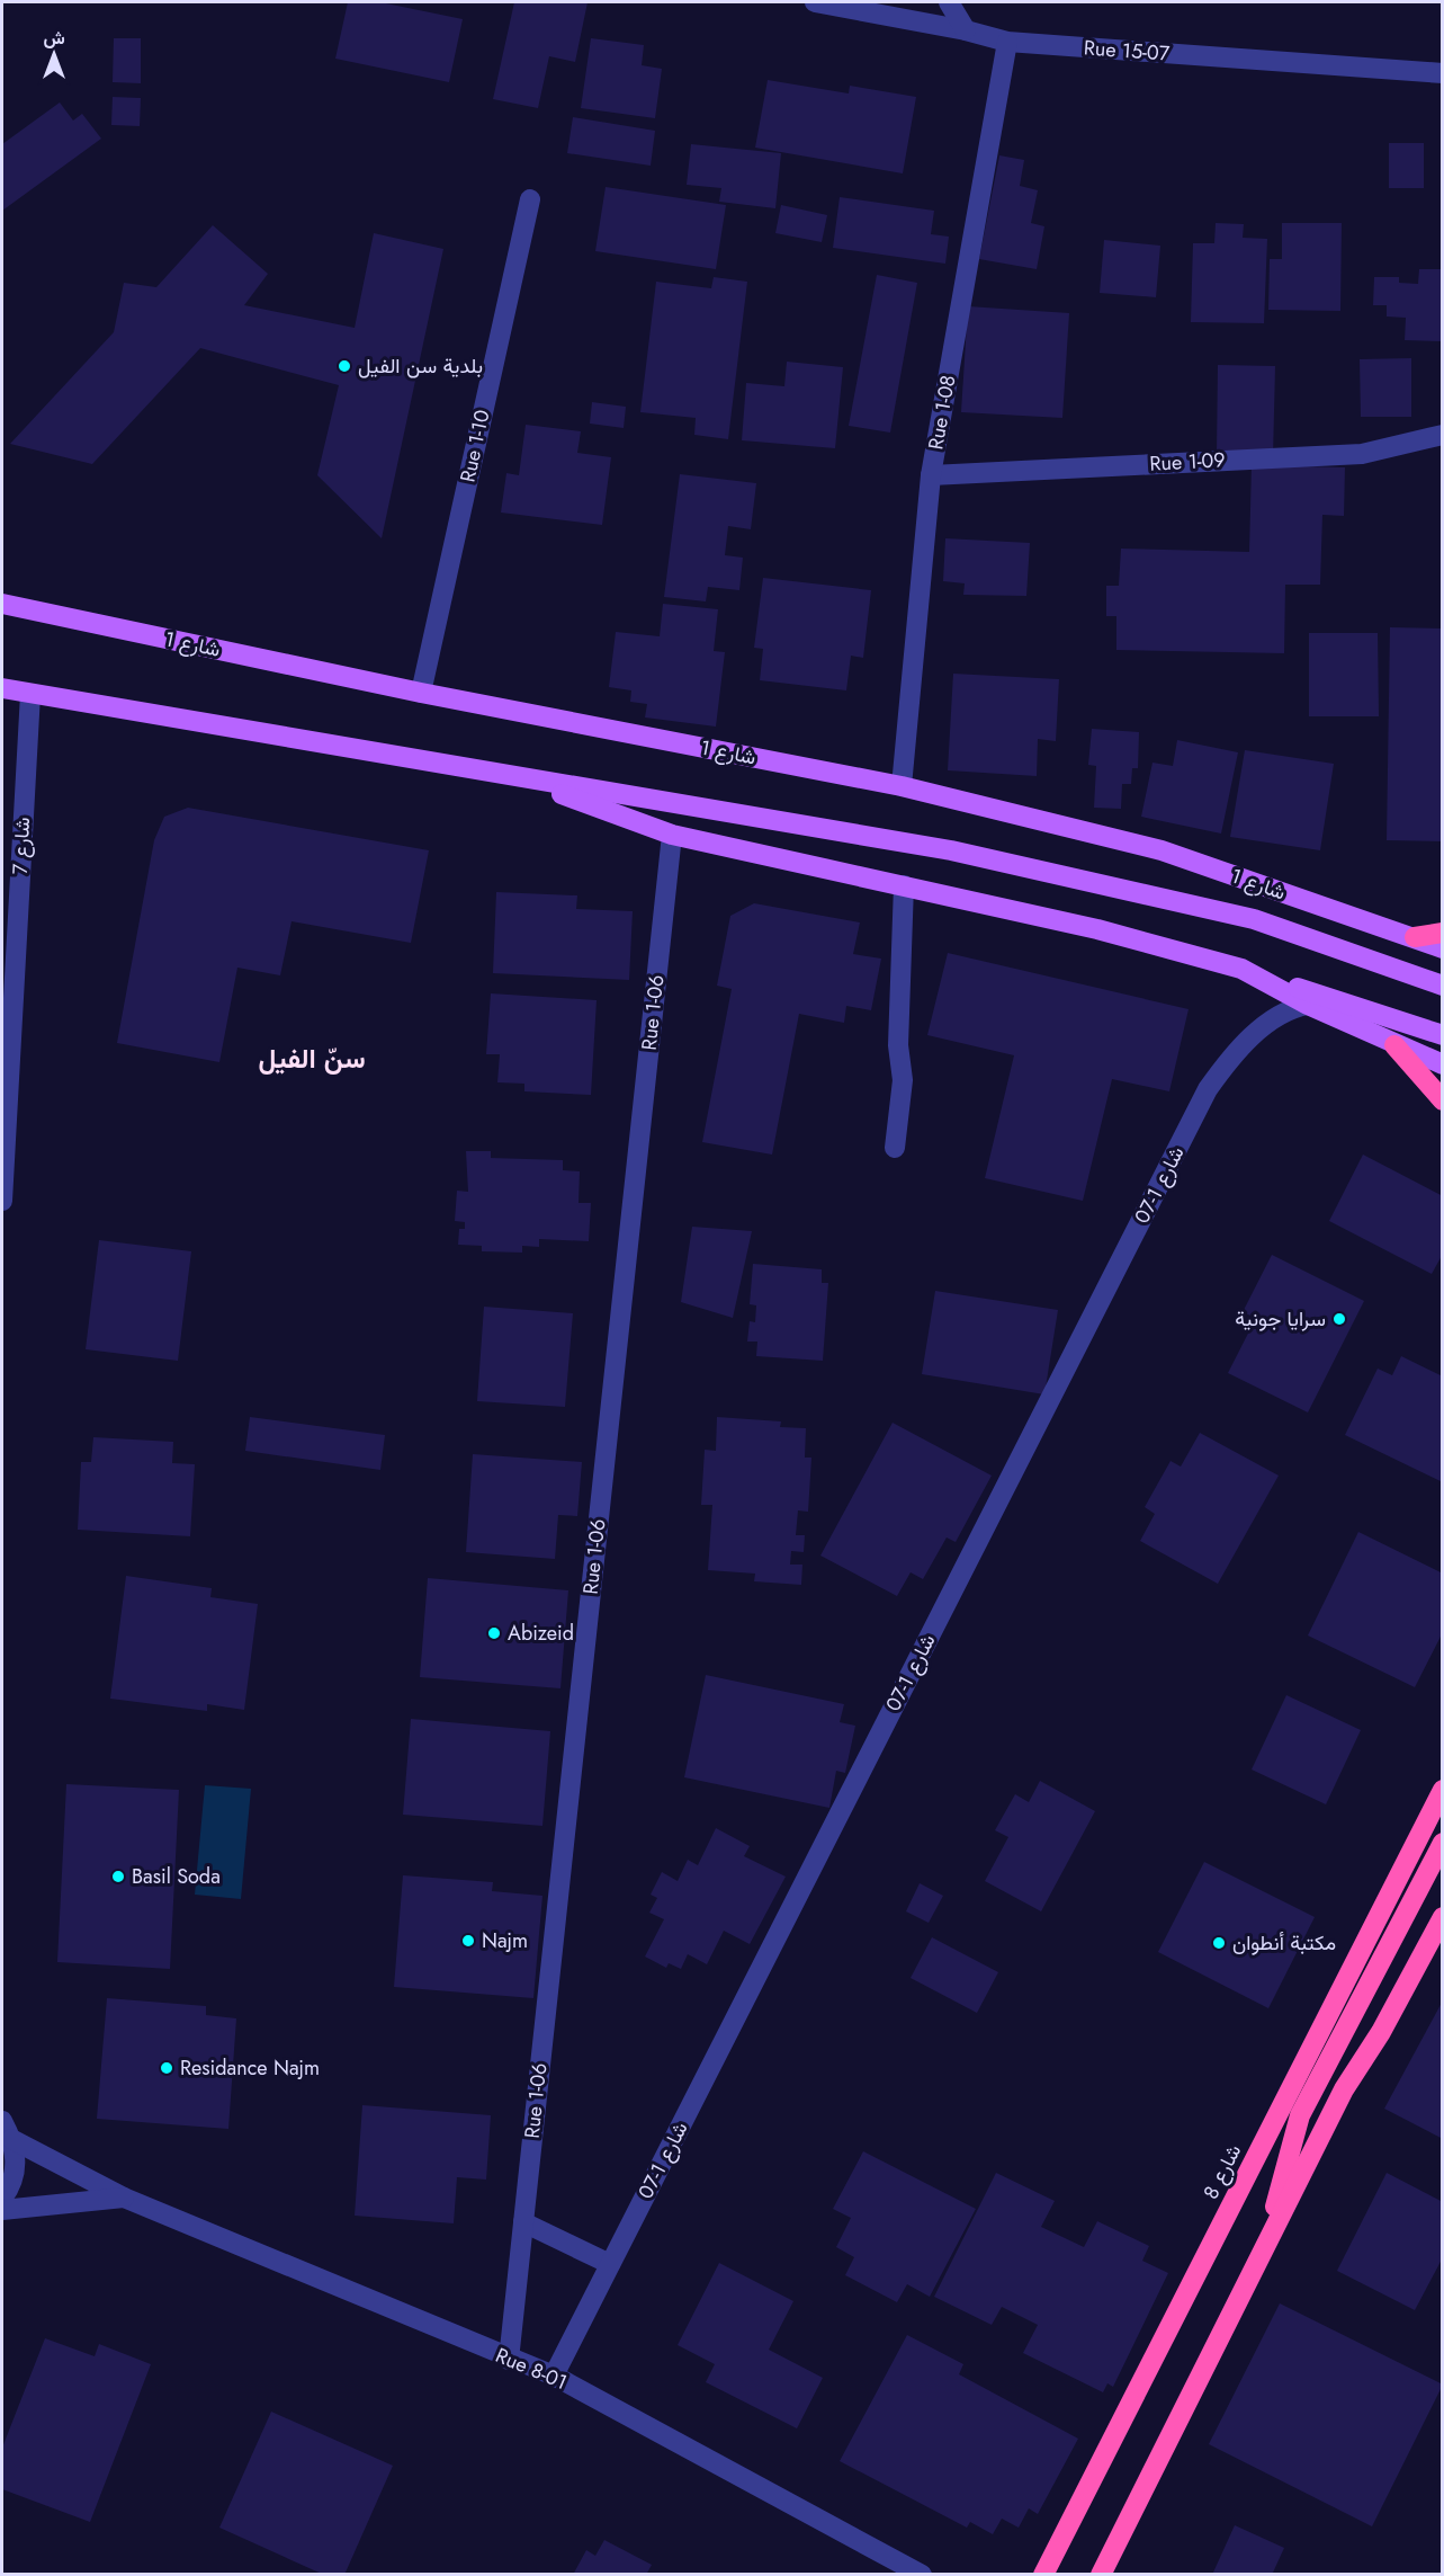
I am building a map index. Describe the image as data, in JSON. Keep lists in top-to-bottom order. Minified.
{"streets":{"highway":["شارع 8"],"main road":["شارع 1"],"street":["Rue 15-07","Rue 1-08","Rue 1-10","Rue 1-09","شارع 7","Rue 1-06","شارع 1-07","Rue 8-01"]},"crossings":[["Rue 15-07","Rue 1-08"],["Rue 1-08","Rue 1-09"],["Rue 1-08","شارع 1"],["Rue 1-10","شارع 1"],["Rue 1-06","Rue 8-01"],["شارع 1-07","Rue 8-01"]],"districts":["سنّ الفيل"],"places":["بلدية سن الفيل","سرايا جونية","Abizeid","Basil Soda","Najm","مكتبة أنطوان","Residance Najm"],"north":"top"}
